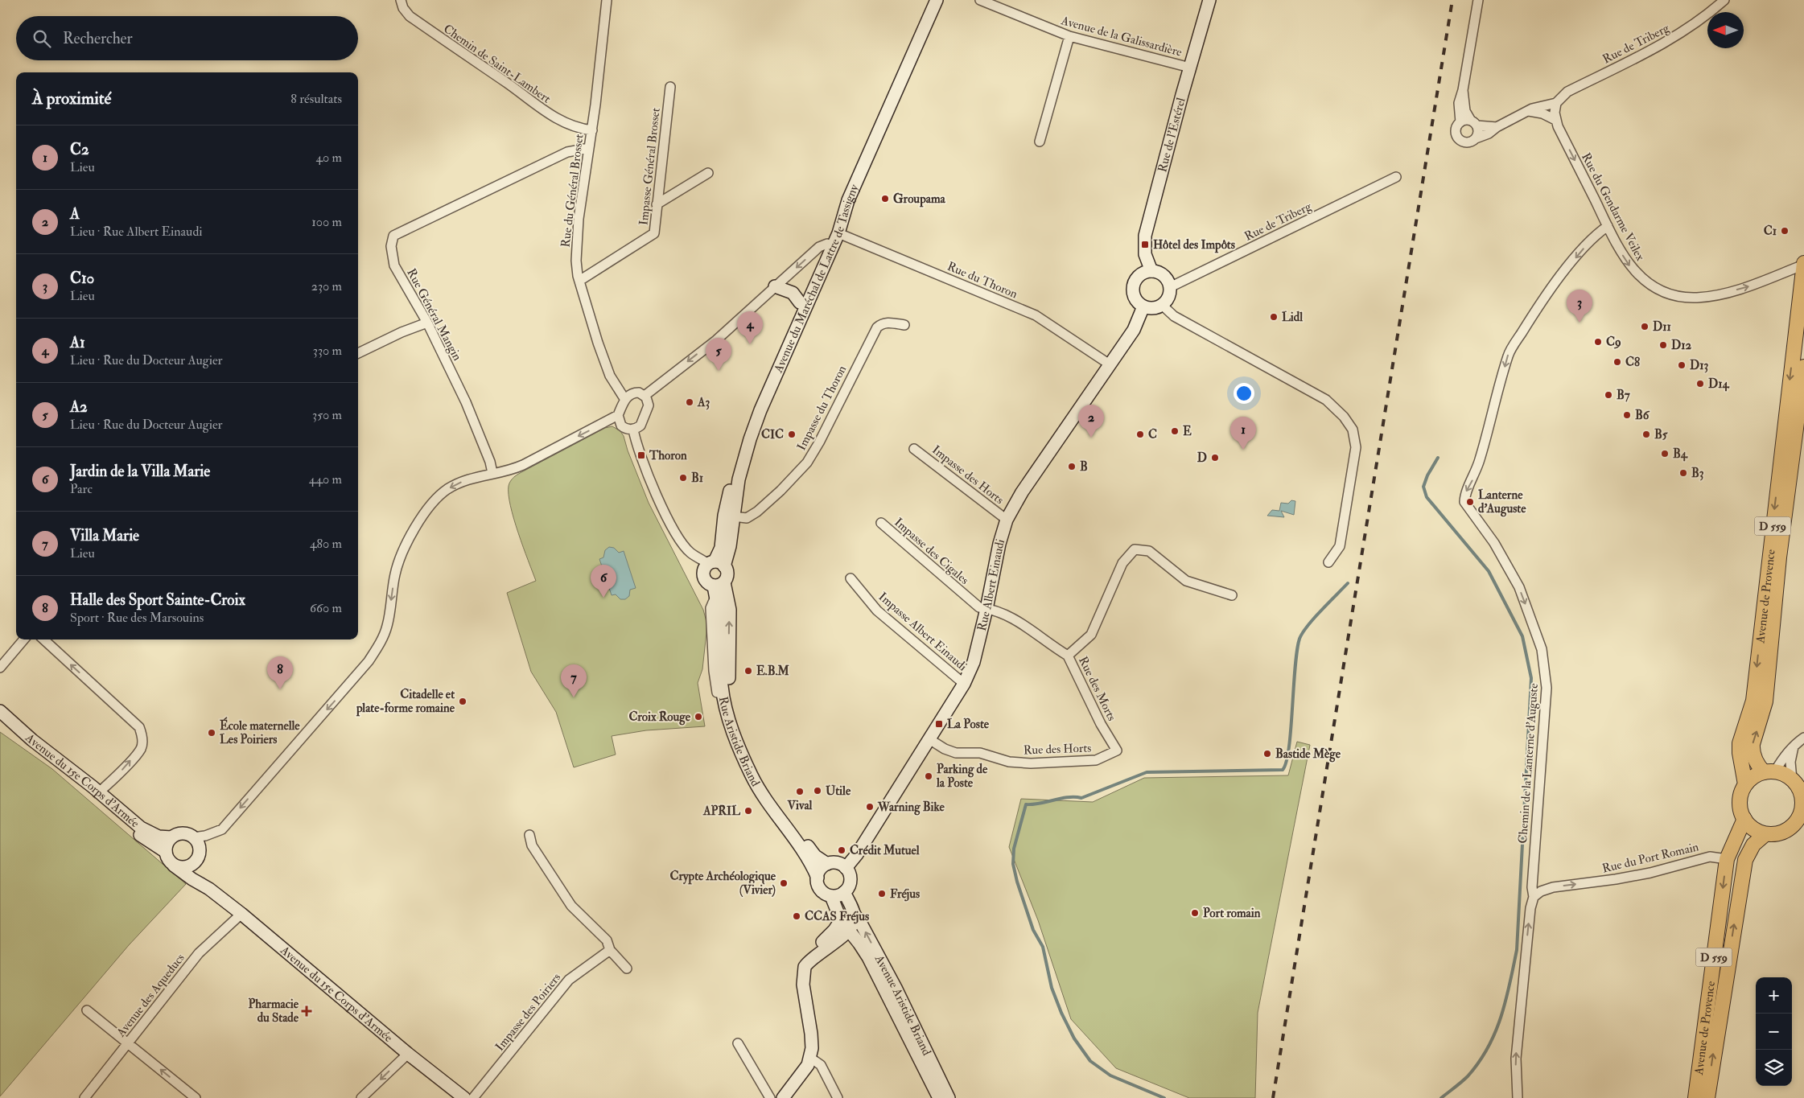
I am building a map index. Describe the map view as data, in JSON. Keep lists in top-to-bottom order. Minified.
{"streets":{"main road":["Rue de l'Estérel","Avenue du Maréchal de Lattre de Tassigny","D 559","Rue Albert Einaudi","Avenue de Provence","Rue Aristide Briand","Avenue du 15e Corps d'Armée","Avenue Aristide Briand"],"street":["Avenue de la Galissardière","Rue de Triberg","Chemin de Saint-Lambert","Impasse Général Brosset","Rue du Général Brosset","Rue du Gendarme Veilex","Rue du Thoron","Rue Général Mangin","Impasse du Thoron","Impasse des Horts","Impasse des Cigales","Impasse Albert Einaudi","Rue des Morts","Rue des Horts","Chemin de la Lanterne d'Auguste","Rue du Port Romain","Avenue des Aqueducs","Impasse des Poiriers"]},"crossings":[["Avenue de la Galissardière","Rue de l'Estérel"],["Rue de Triberg","Rue de l'Estérel"],["Rue de Triberg","Rue Albert Einaudi"],["Chemin de Saint-Lambert","Rue du Général Brosset"],["Rue de l'Estérel","Rue Albert Einaudi"],["Impasse Général Brosset","Rue du Général Brosset"],["Rue du Général Brosset","Rue Général Mangin"],["Rue du Gendarme Veilex","Avenue de Provence"],["Rue du Gendarme Veilex","Chemin de la Lanterne d'Auguste"],["Avenue du Maréchal de Lattre de Tassigny","Rue du Thoron"],["Avenue du Maréchal de Lattre de Tassigny","Impasse du Thoron"],["Rue du Thoron","Rue Albert Einaudi"],["Impasse des Horts","Rue Albert Einaudi"],["Impasse des Cigales","Rue Albert Einaudi"],["Impasse des Cigales","Rue des Morts"],["Rue Albert Einaudi","Impasse Albert Einaudi"],["Rue Albert Einaudi","Rue Aristide Briand"],["Rue Albert Einaudi","Rue des Horts"],["Rue Albert Einaudi","Avenue Aristide Briand"],["Avenue de Provence","Rue du Port Romain"],["Rue des Morts","Rue des Horts"],["Rue Aristide Briand","Avenue Aristide Briand"],["Chemin de la Lanterne d'Auguste","Rue du Port Romain"],["Avenue du 15e Corps d'Armée","Avenue des Aqueducs"]],"one_way":["Rue du Gendarme Veilex","Rue du Port Romain"],"places":{"other":["Groupama","C1","Lidl","D11","C9","D12","C8","D13","D14","B7","A3","B6","E","CIC","C","B5","B4","D","B","B3","B1","Lanterne d'Auguste","E.B.M","Citadelle et plate-forme romaine","Croix Rouge","École maternelle Les Poiriers","Bastide Mège","Parking de la Poste","Utile","Vival","Warning Bike","APRIL","Crédit Mutuel","Crypte Archéologique (Vivier)","Fréjus","Port romain","CCAS Fréjus"],"transit":["Hôtel des Impôts","Thoron","La Poste"],"health":["Pharmacie du Stade"]},"north":"left","page":{"search":"Rechercher","heading":["À proximité","8 résultats"],"list":[{"mark":"1","name":"C2","note":"Lieu","value":"40 m"},{"mark":"2","name":"A","note":"Lieu · Rue Albert Einaudi","value":"100 m"},{"mark":"3","name":"C10","note":"Lieu","value":"230 m"},{"mark":"4","name":"A1","note":"Lieu · Rue du Docteur Augier","value":"330 m"},{"mark":"5","name":"A2","note":"Lieu · Rue du Docteur Augier","value":"350 m"},{"mark":"6","name":"Jardin de la Villa Marie","note":"Parc","value":"440 m"},{"mark":"7","name":"Villa Marie","note":"Lieu","value":"480 m"},{"mark":"8","name":"Halle des Sport Sainte-Croix","note":"Sport · Rue des Marsouins","value":"660 m"}],"pins":["3","4","5","2","1","6","8","7"],"map_buttons":["+","−"]}}
